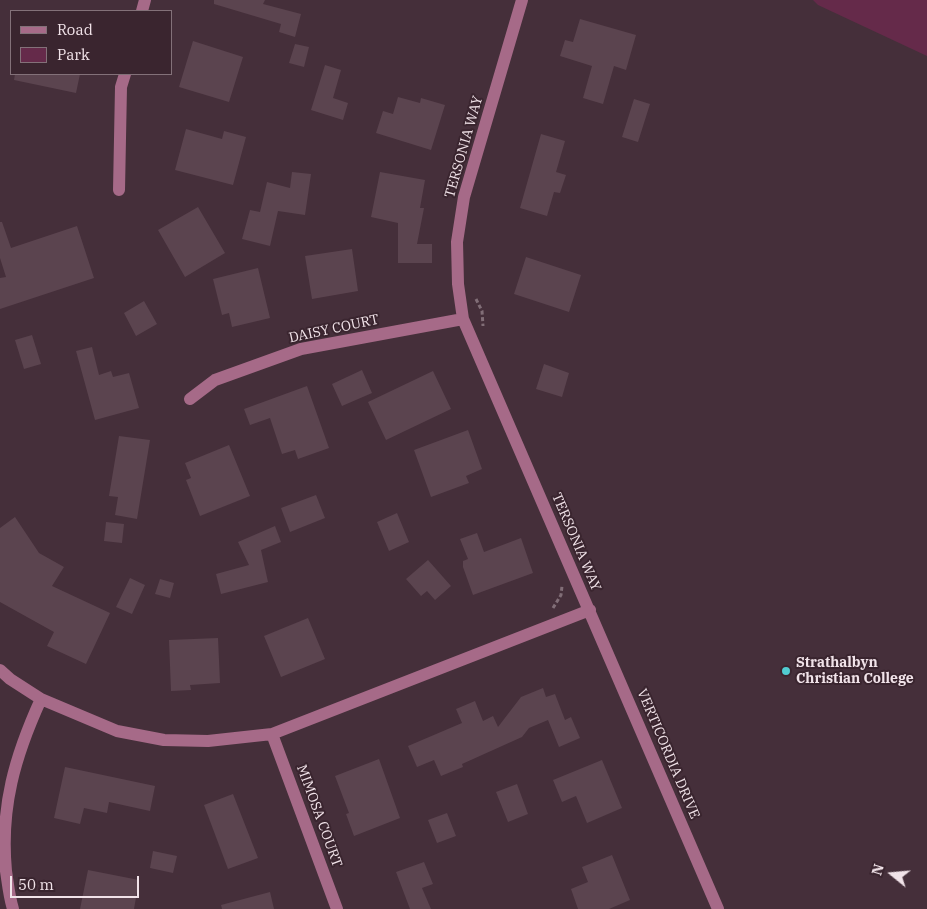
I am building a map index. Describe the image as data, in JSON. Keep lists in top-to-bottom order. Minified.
{"streets":{"street":["TERSONIA WAY","DAISY COURT","VERTICORDIA DRIVE","MIMOSA COURT"]},"crossings":[["TERSONIA WAY","DAISY COURT"],["TERSONIA WAY","VERTICORDIA DRIVE"],["TERSONIA WAY","MIMOSA COURT"]],"places":["Strathalbyn Christian College"],"legend":["Road","Park"],"scale_bar":"50 m","north":"left"}
